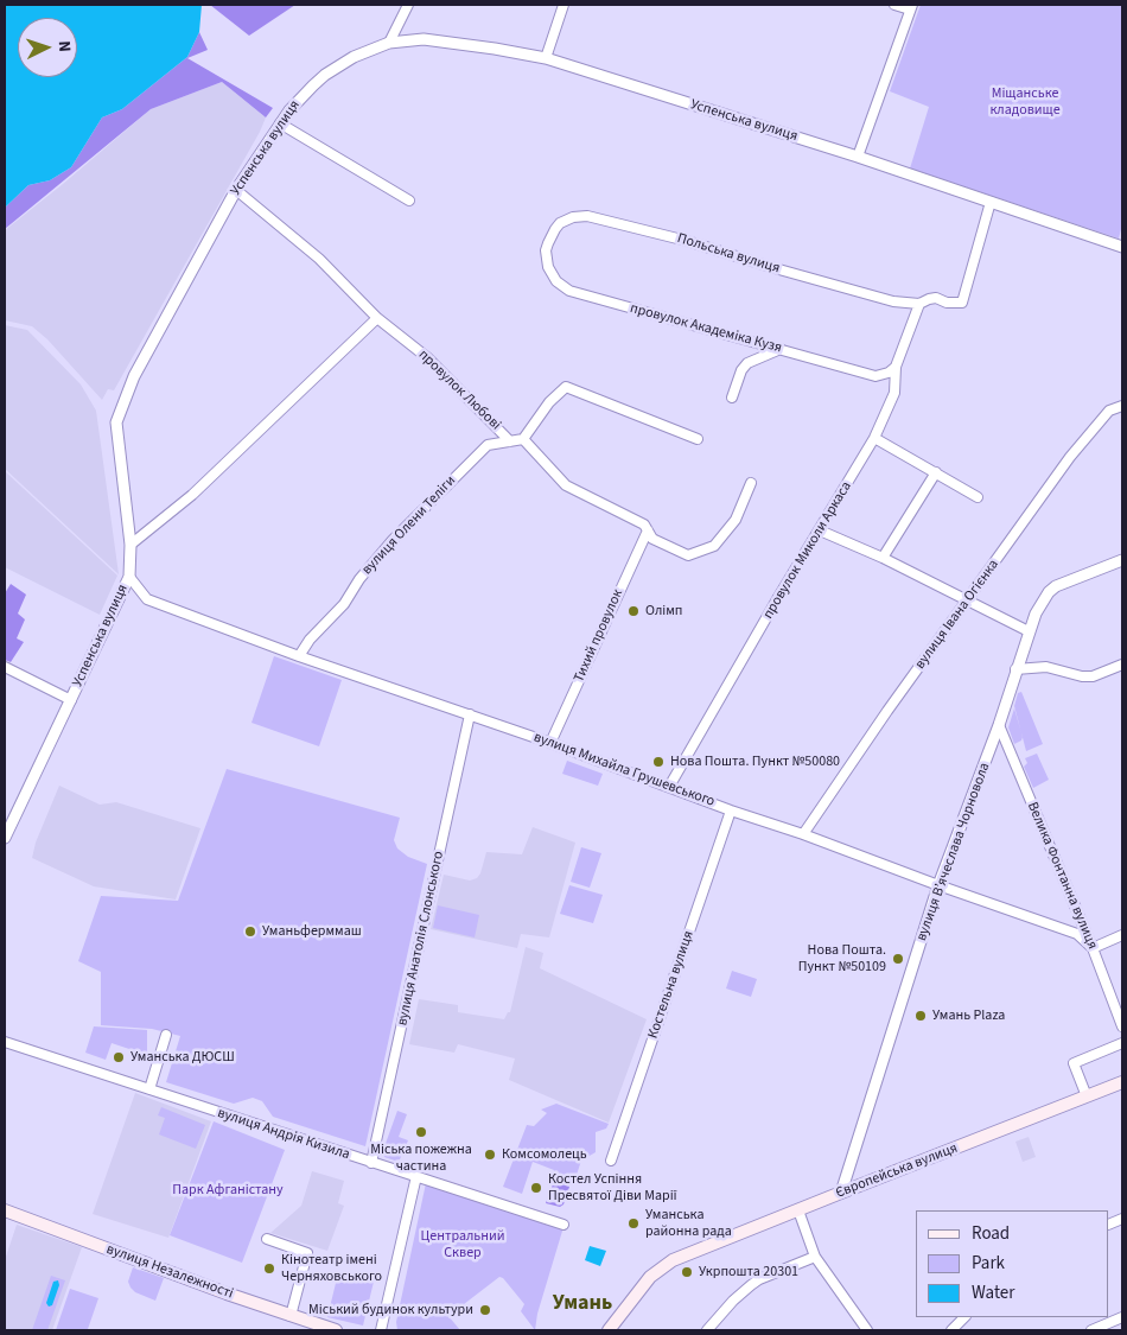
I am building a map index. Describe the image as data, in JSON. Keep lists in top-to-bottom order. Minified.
{"streets":{"main road":["Європейська вулиця","вулиця Незалежності"],"street":["Успенська вулиця","Польська вулиця","провулок Академіка Кузя","провулок Любові","вулиця Олени Теліги","провулок Миколи Аркаса","вулиця Івана Огієнка","Тихий провулок","вулиця Михайла Грушевського","вулиця В’ячеслава Чорновола","Велика Фонтанна вулиця","вулиця Анатолія Слонського","Костельна вулиця","вулиця Андрія Кизила"]},"crossings":[["Успенська вулиця","провулок Любові"],["Успенська вулиця","вулиця Михайла Грушевського"],["Польська вулиця","провулок Академіка Кузя"],["Польська вулиця","провулок Миколи Аркаса"],["провулок Академіка Кузя","провулок Миколи Аркаса"],["провулок Любові","вулиця Олени Теліги"],["вулиця Олени Теліги","вулиця Михайла Грушевського"],["провулок Миколи Аркаса","вулиця Михайла Грушевського"],["вулиця Івана Огієнка","вулиця Михайла Грушевського"],["Тихий провулок","вулиця Михайла Грушевського"],["вулиця Михайла Грушевського","вулиця В’ячеслава Чорновола"],["вулиця Михайла Грушевського","Велика Фонтанна вулиця"],["вулиця Михайла Грушевського","вулиця Анатолія Слонського"],["вулиця Михайла Грушевського","Костельна вулиця"],["вулиця В’ячеслава Чорновола","Велика Фонтанна вулиця"],["вулиця В’ячеслава Чорновола","Європейська вулиця"],["вулиця Анатолія Слонського","вулиця Андрія Кизила"]],"districts":["Умань"],"parks":["Міщанське кладовище","Парк Афганістану","Центральний Сквер"],"places":["Олімп","Нова Пошта. Пункт №50080","Уманьферммаш","Нова Пошта. Пункт №50109","Умань Plaza","Уманська ДЮСШ","Міська пожежна частина","Комсомолець","Костел Успіння Пресвятої Діви Марії","Уманська районна рада","Кінотеатр імені Черняховського","Укрпошта 20301","Міський будинок культури"],"legend":["Road","Park","Water"],"north":"right"}
